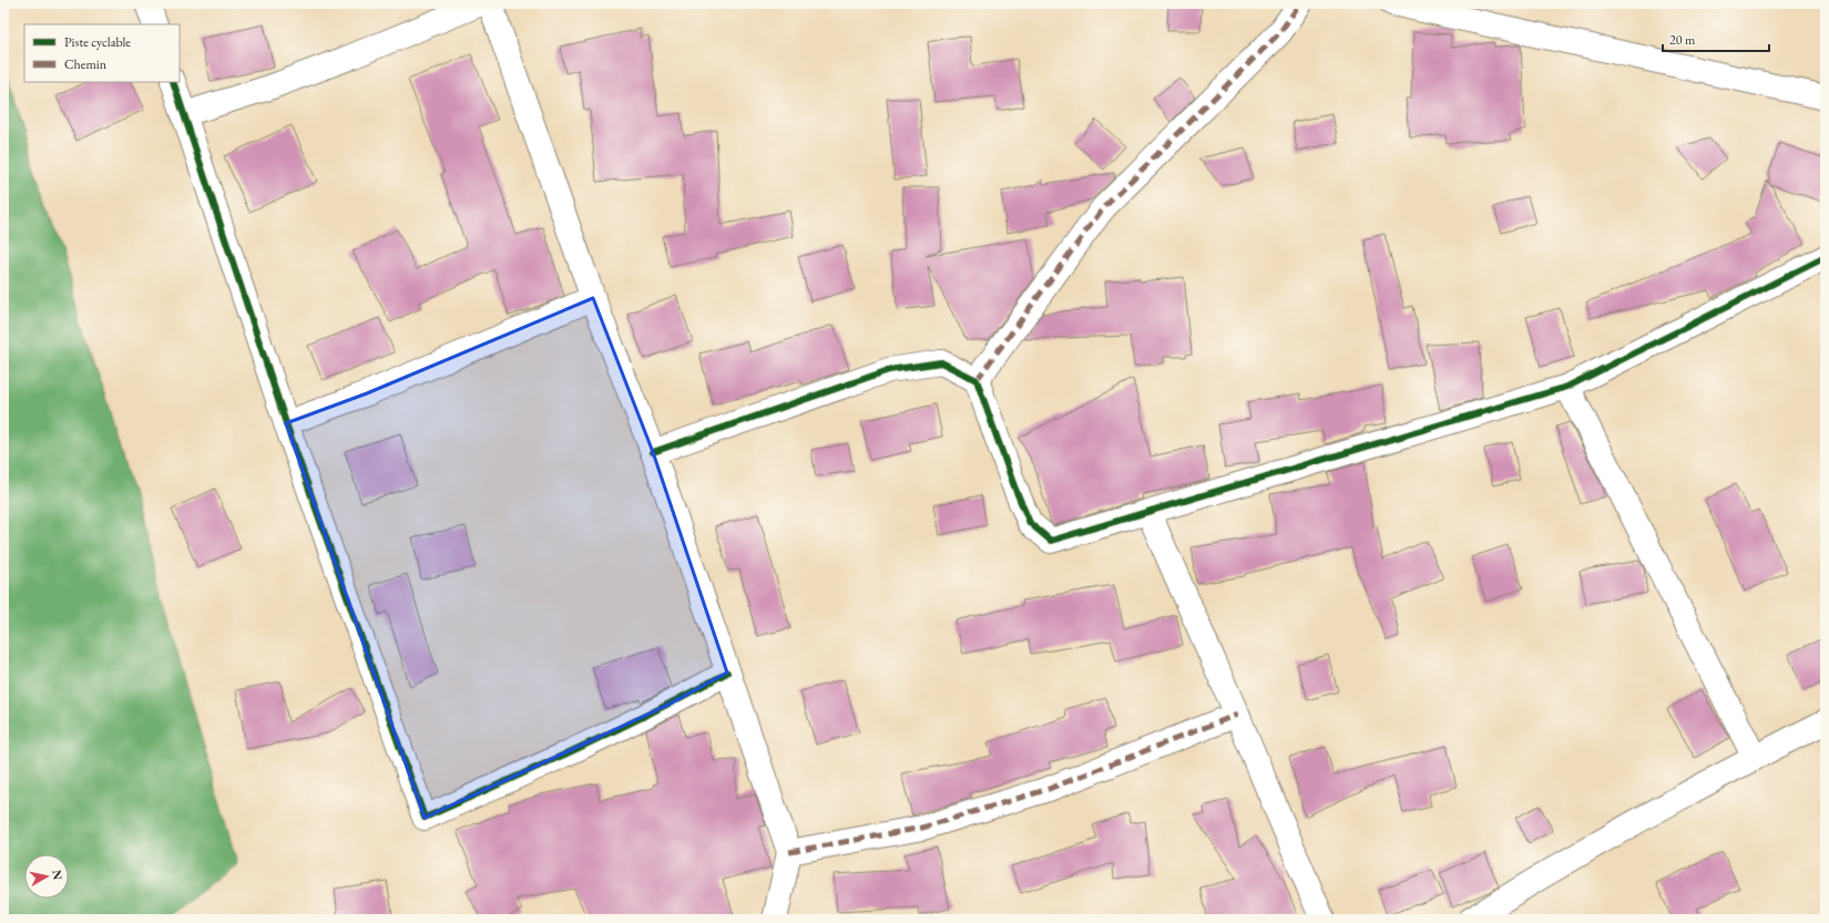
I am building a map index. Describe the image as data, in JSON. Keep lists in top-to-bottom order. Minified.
{"legend":["Piste cyclable","Chemin"],"scale_bar":"20 m","north":"right"}
